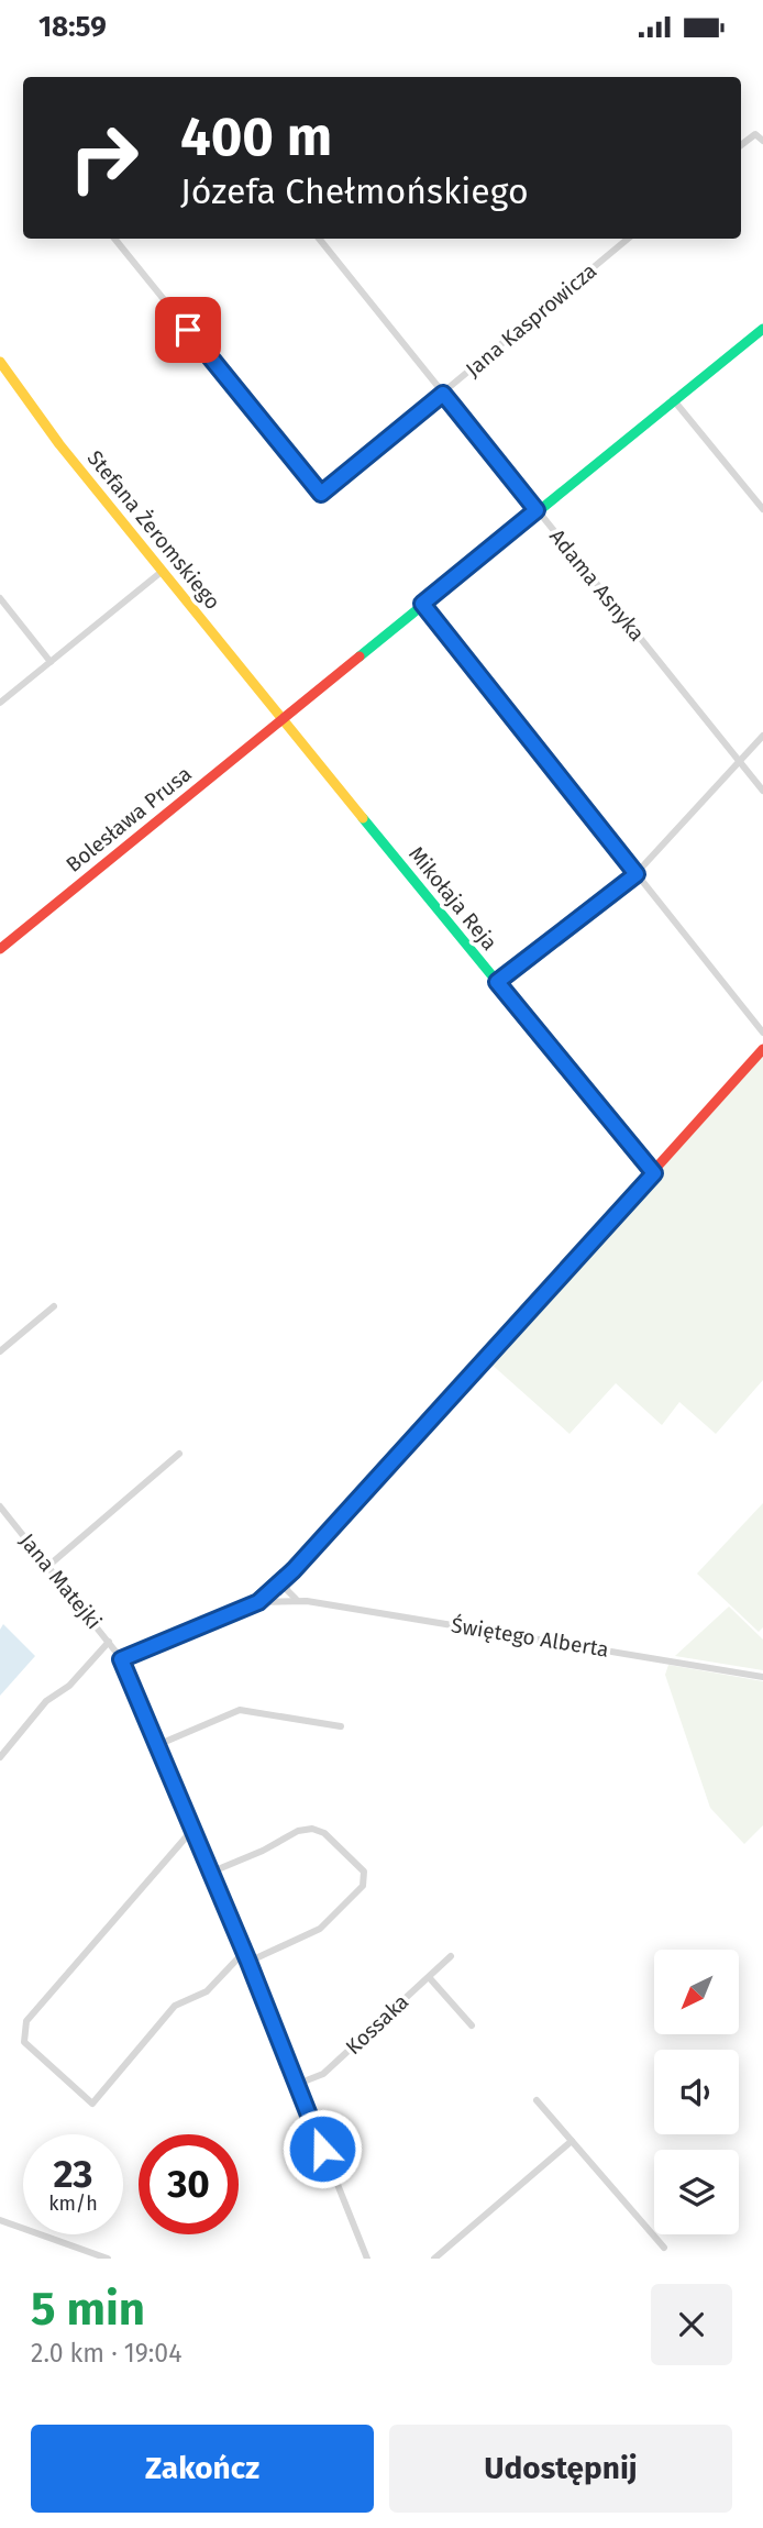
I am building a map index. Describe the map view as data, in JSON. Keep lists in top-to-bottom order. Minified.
{"streets":{"street":["Jana Kasprowicza","Stefana Żeromskiego","Adama Asnyka","Bolesława Prusa","Mikołaja Reja","Jana Matejki","Świętego Alberta","Kossaka"]},"crossings":[["Jana Kasprowicza","Adama Asnyka"],["Stefana Żeromskiego","Bolesława Prusa"],["Stefana Żeromskiego","Mikołaja Reja"],["Adama Asnyka","Bolesława Prusa"],["Bolesława Prusa","Mikołaja Reja"],["Jana Matejki","Kossaka"]],"north":"bottom left","page":{"status":"18:59","turn":["400 m","Józefa Chełmońskiego"],"speed":"23 km/h","limit":"30","heading":["5 min","2.0 km · 19:04"],"buttons":["Zakończ","Udostępnij"]}}
